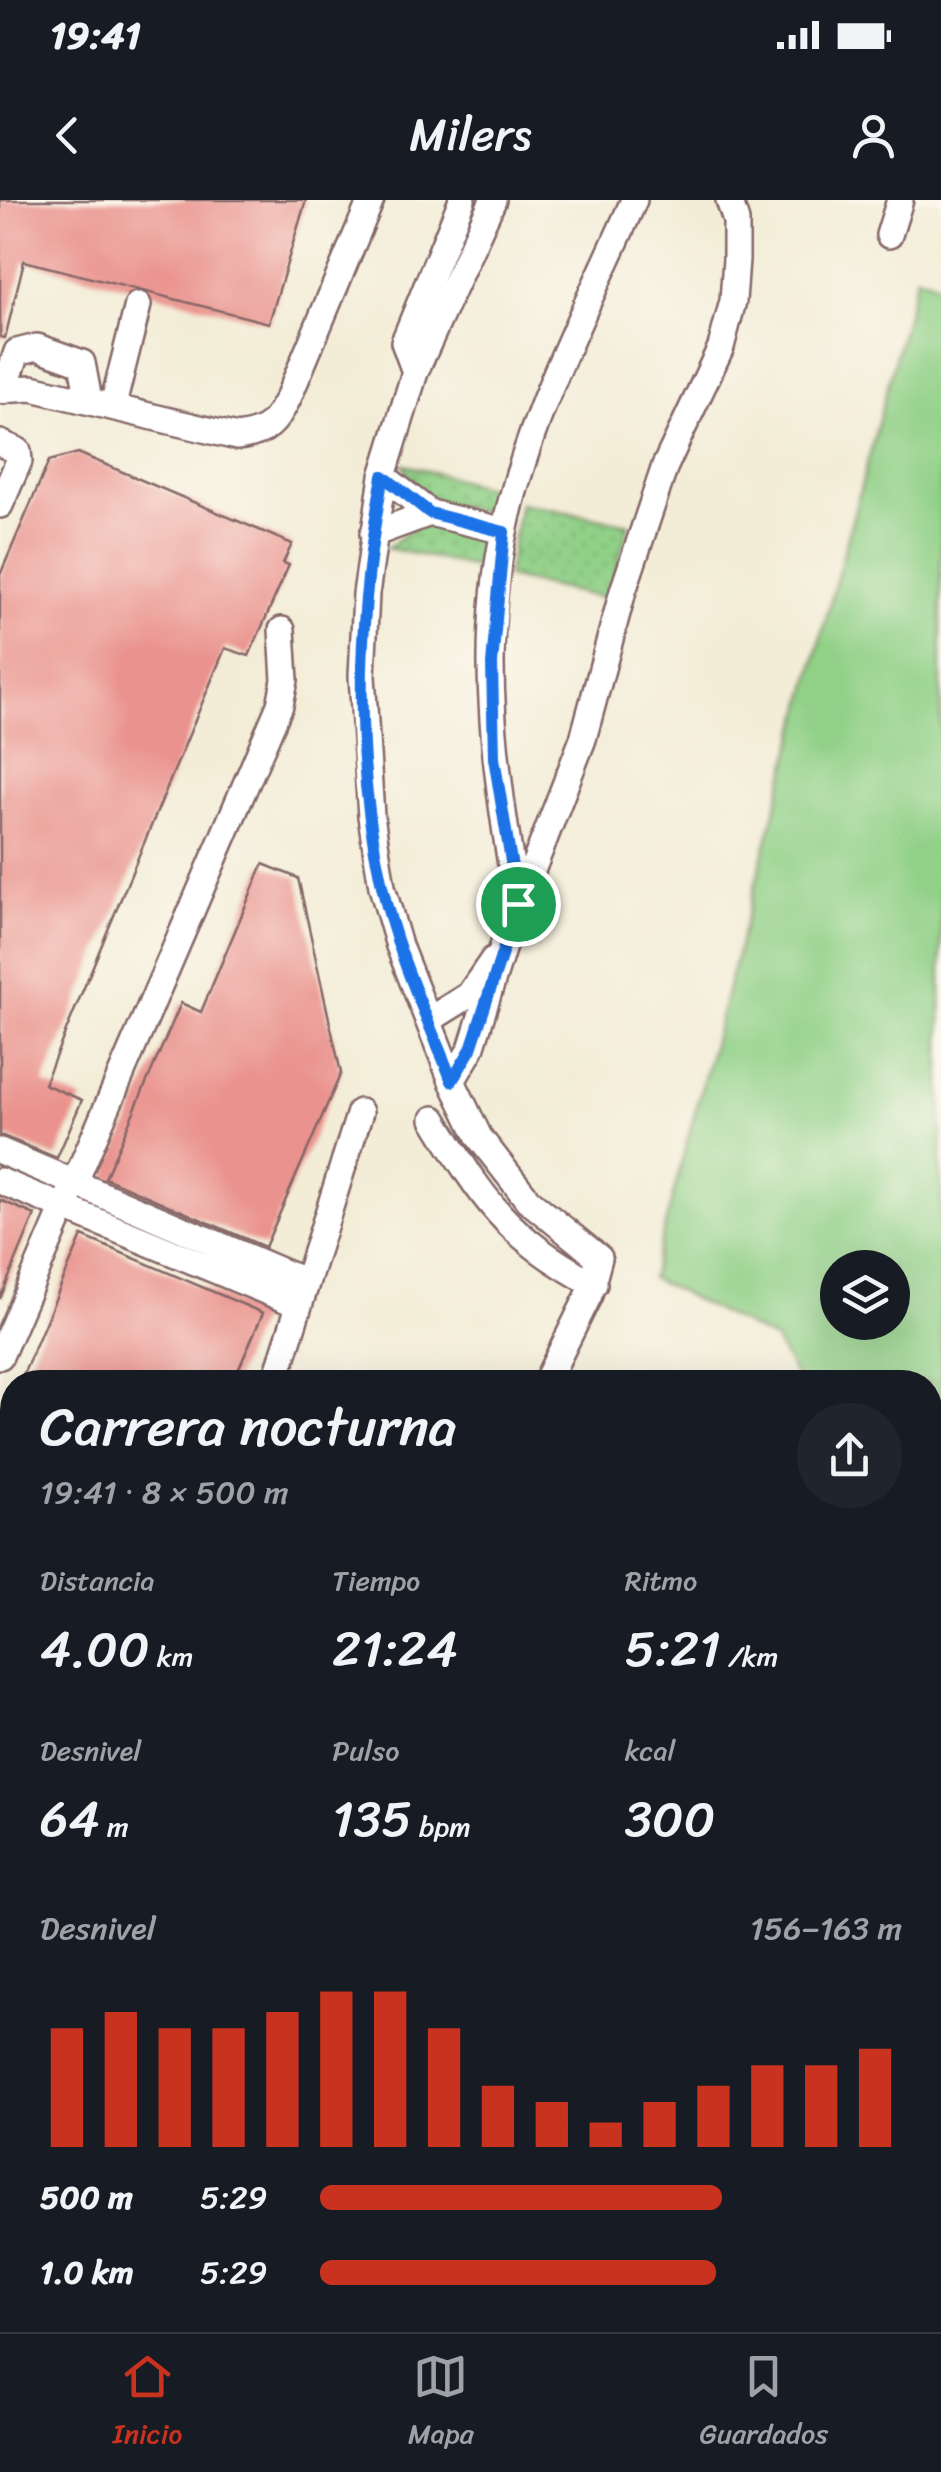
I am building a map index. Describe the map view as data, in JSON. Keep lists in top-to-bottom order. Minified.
{"page":{"status":"19:41","header":"Milers","heading":["Carrera nocturna","19:41 · 8 × 500 m"],"stats":[["Distancia","4.00 km"],["Tiempo","21:24"],["Ritmo","5:21 /km"],["Desnivel","64 m"],["Pulso","135 bpm"],["kcal","300"]],"chart":["Desnivel","156–163 m"],"list":[{"name":"500 m","note":"5:29"},{"name":"1.0 km","note":"5:29"}],"tabs":["Inicio","Mapa","Guardados"]}}
